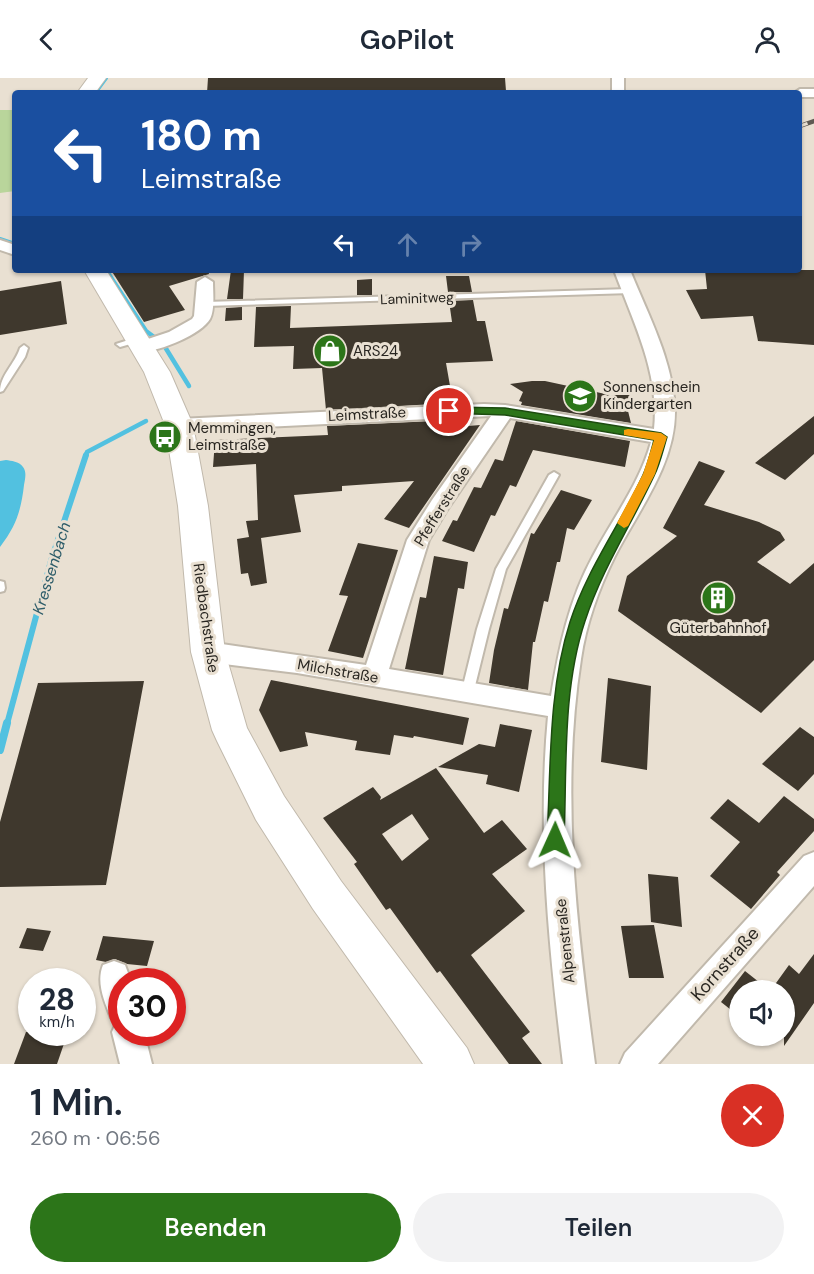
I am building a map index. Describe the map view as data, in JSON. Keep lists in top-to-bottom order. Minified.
{"streets":{"street":["Leimstraße","Pfefferstraße","Riedbachstraße","Milchstraße","Alpenstraße","Kornstraße"],"lane":["Laminitweg"]},"crossings":[["Laminitweg","Alpenstraße"],["Leimstraße","Pfefferstraße"],["Leimstraße","Riedbachstraße"],["Leimstraße","Alpenstraße"],["Pfefferstraße","Milchstraße"],["Riedbachstraße","Milchstraße"],["Milchstraße","Alpenstraße"]],"water":["Kressenbach"],"places":{"shop":["ARS24"],"school or university":["Sonnenschein Kindergarten"],"bus stop":["Memmingen, Leimstraße"],"building":["Güterbahnhof"]},"page":{"header":"GoPilot","turn":["180 m","Leimstraße"],"speed":"28 km/h","limit":"30","heading":["1 Min.","260 m · 06:56"],"buttons":["Beenden","Teilen"]}}
